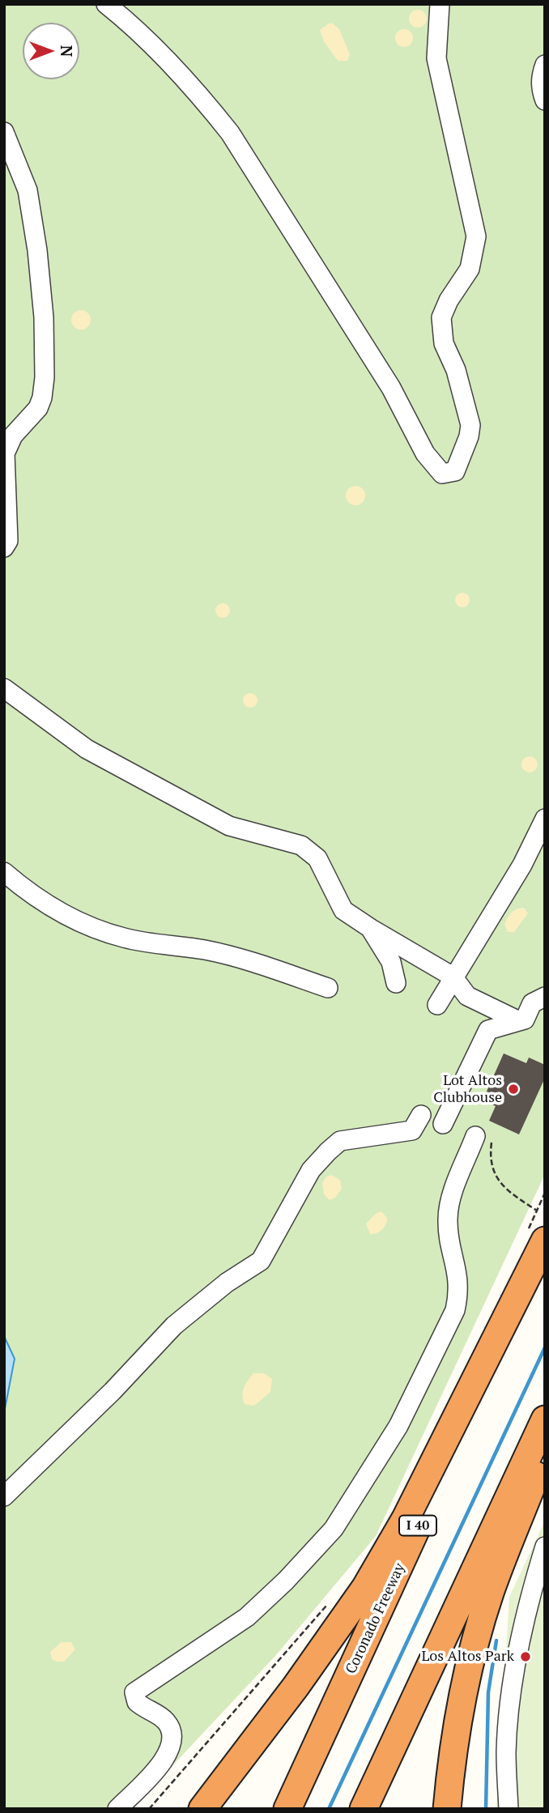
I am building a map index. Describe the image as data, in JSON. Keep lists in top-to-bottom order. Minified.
{"streets":{"highway":["I 40","Coronado Freeway"]},"places":["Lot Altos Clubhouse","Los Altos Park"],"north":"right"}
